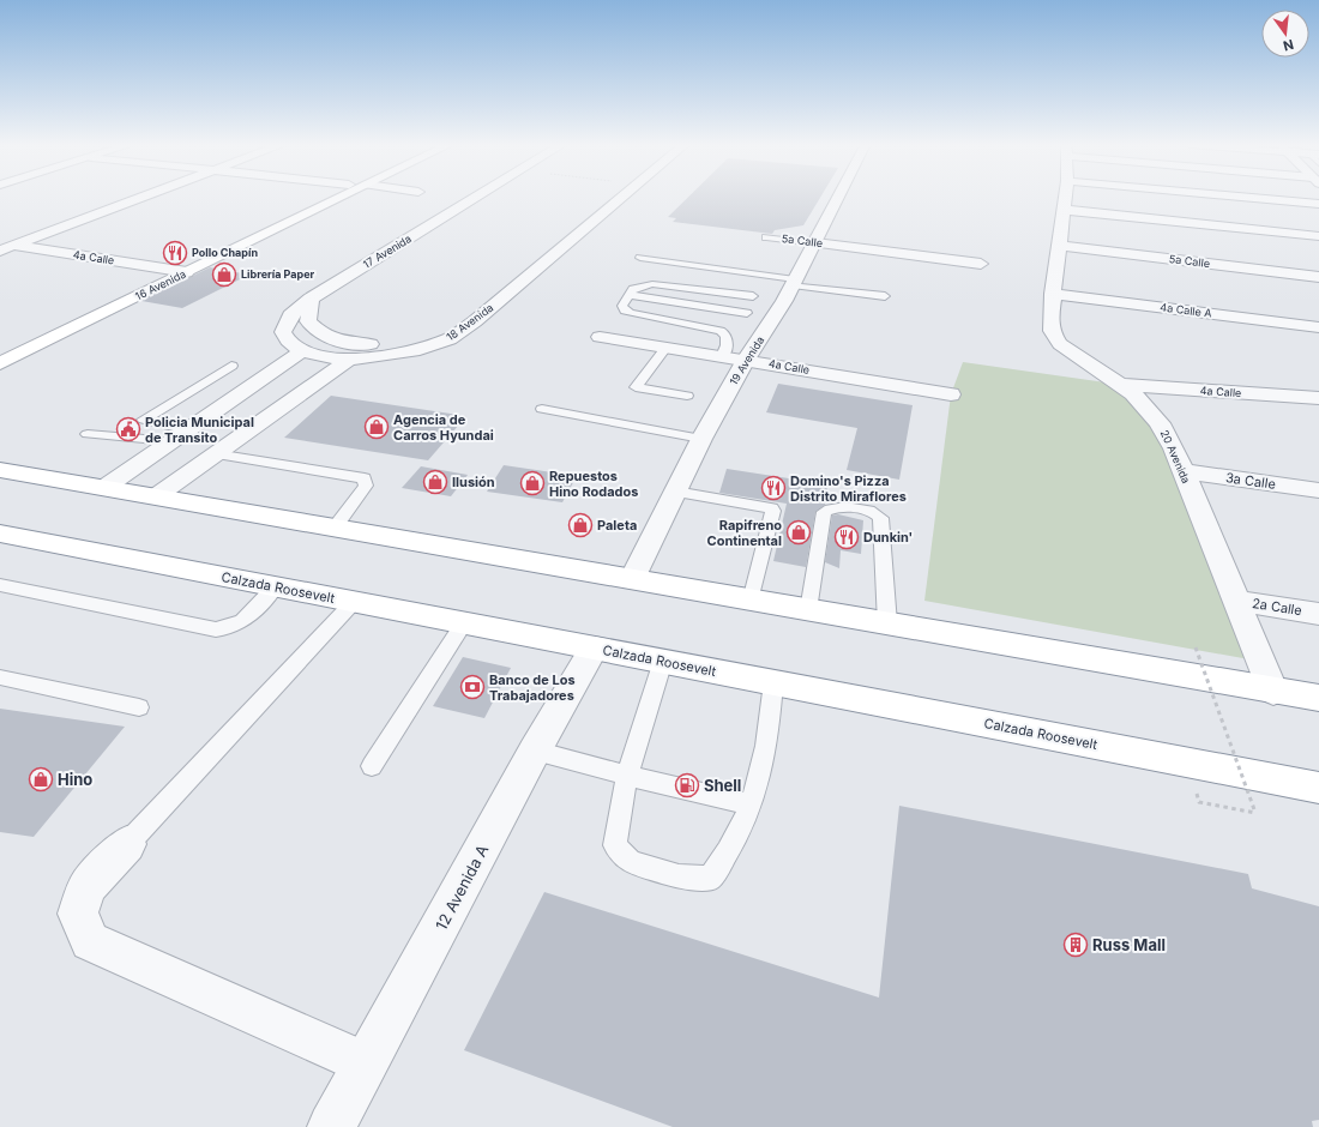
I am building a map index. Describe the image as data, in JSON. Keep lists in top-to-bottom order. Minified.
{"streets":{"main road":["16 Avenida","Calzada Roosevelt"],"street":["5a Calle","17 Avenida","4a Calle","4a Calle A","18 Avenida","19 Avenida","20 Avenida","3a Calle","2a Calle","12 Avenida A"]},"crossings":[["5a Calle","19 Avenida"],["5a Calle","20 Avenida"],["17 Avenida","18 Avenida"],["4a Calle","16 Avenida"],["4a Calle","19 Avenida"],["4a Calle","20 Avenida"],["4a Calle A","20 Avenida"],["20 Avenida","3a Calle"],["20 Avenida","2a Calle"],["Calzada Roosevelt","12 Avenida A"]],"places":{"restaurant":["Pollo Chapín","Domino's Pizza Distrito Miraflores","Dunkin'"],"shop":["Librería Paper","Agencia de Carros Hyundai","Ilusión","Repuestos Hino Rodados","Paleta","Rapifreno Continental","Hino"],"public building":["Policia Municipal de Transito"],"bank":["Banco de Los Trabajadores"],"fuel station":["Shell"],"building":["Russ Mall"]},"north":"bottom"}
